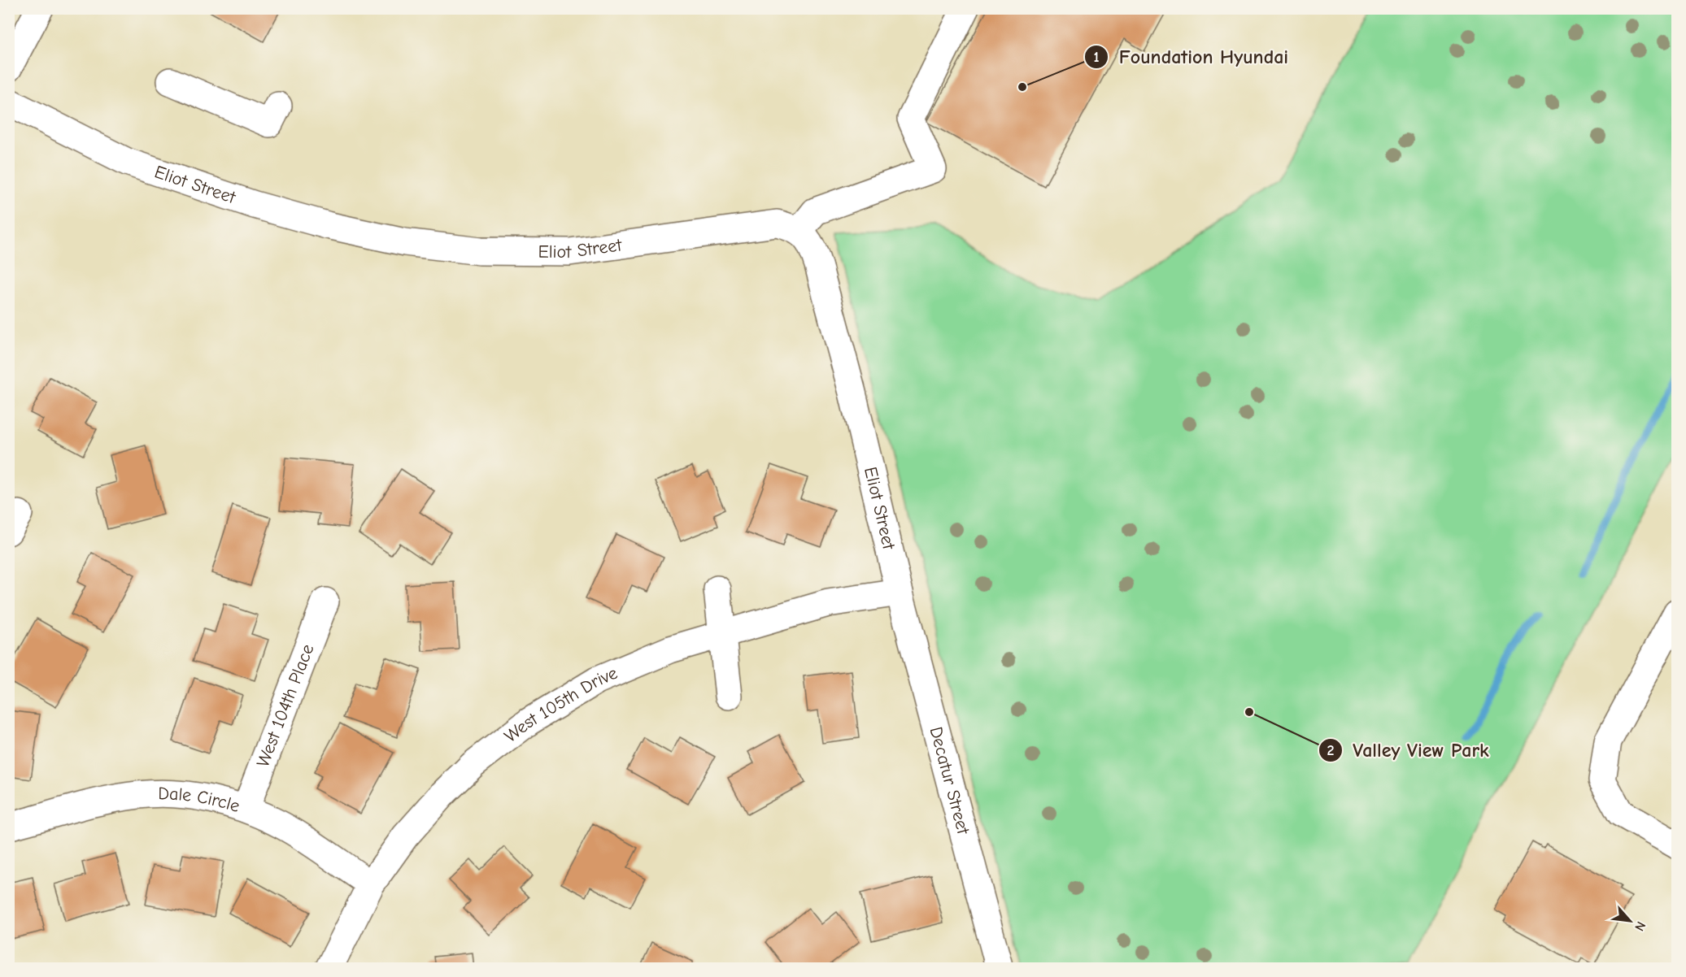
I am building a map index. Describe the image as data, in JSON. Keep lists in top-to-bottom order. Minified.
{"streets":{"street":["Eliot Street","West 104th Place","West 105th Drive","Decatur Street","Dale Circle"]},"crossings":[["Eliot Street","West 105th Drive"],["Eliot Street","Decatur Street"],["West 104th Place","Dale Circle"],["West 105th Drive","Decatur Street"],["West 105th Drive","Dale Circle"]],"places":["Foundation Hyundai","Valley View Park"],"north":"bottom right"}
